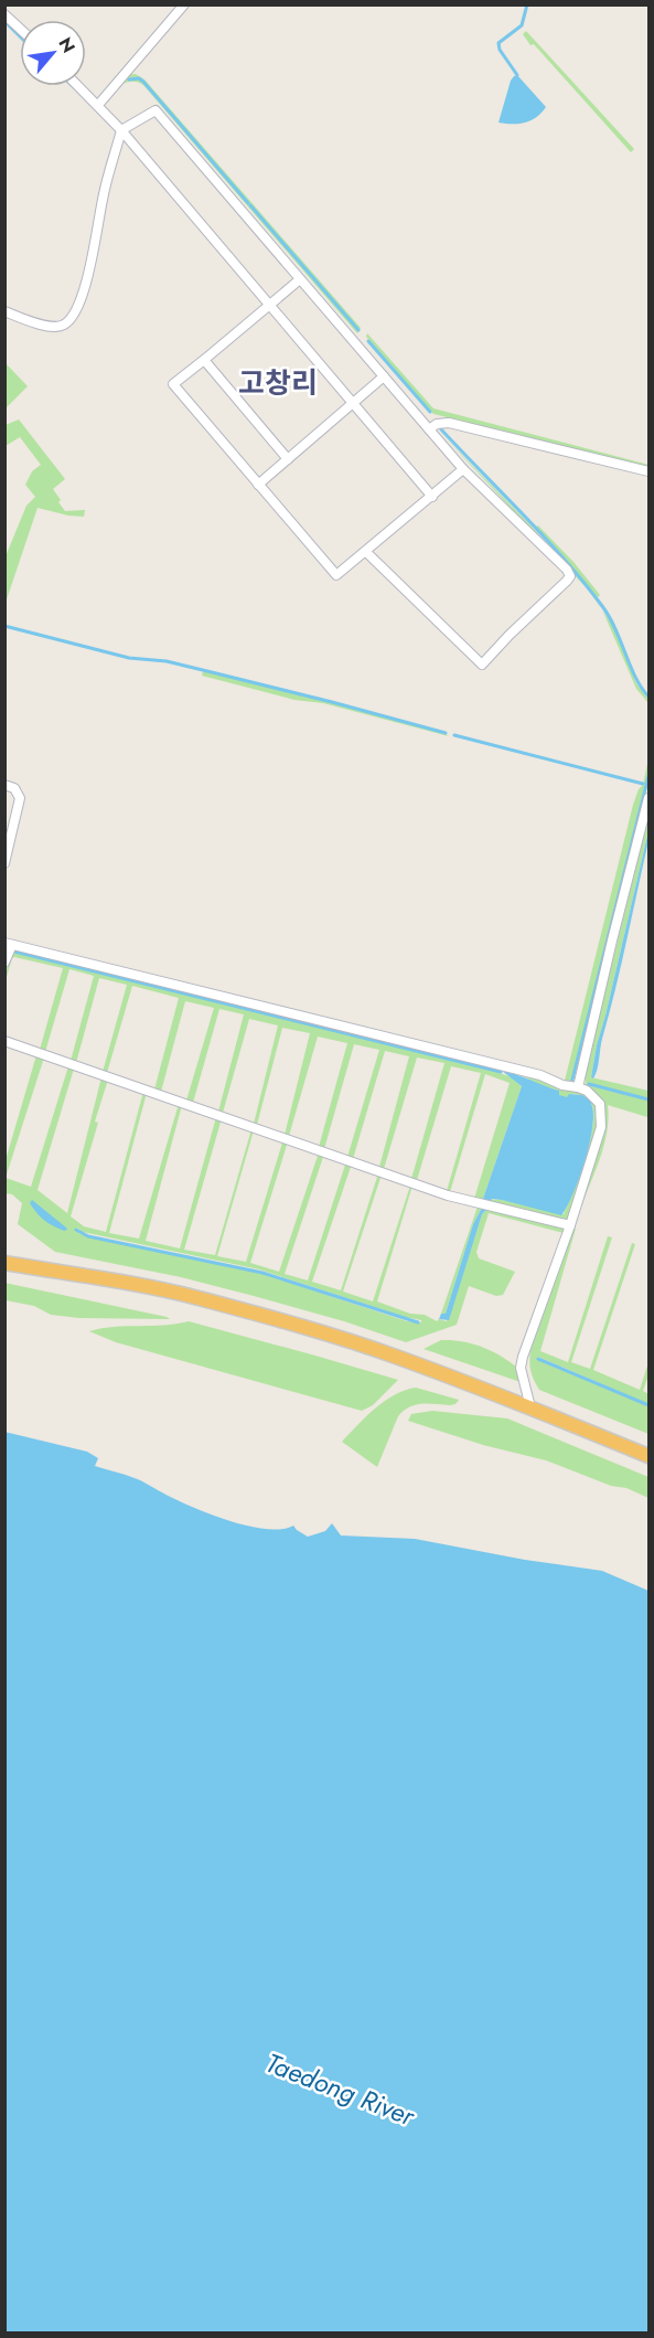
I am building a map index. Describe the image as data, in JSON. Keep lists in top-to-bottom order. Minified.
{"districts":["고창리"],"water":["Taedong River"],"north":"top right"}
